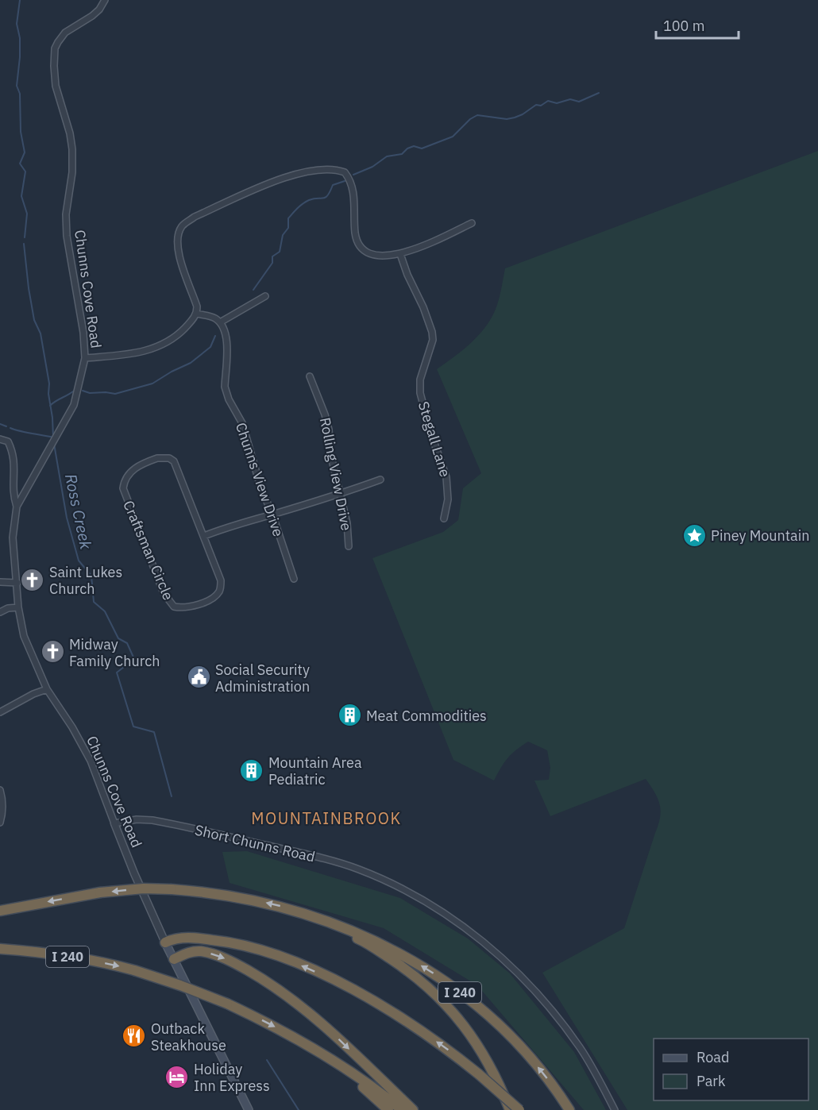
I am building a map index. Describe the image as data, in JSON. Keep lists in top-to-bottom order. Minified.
{"streets":{"highway":["I 240"],"main road":["Chunns Cove Road"],"street":["Stegall Lane","Rolling View Drive","Chunns View Drive","Craftsman Circle","Short Chunns Road"]},"crossings":[["Chunns Cove Road","Short Chunns Road"]],"districts":["MOUNTAINBROOK"],"water":["Ross Creek"],"places":{"place":["Piney Mountain"],"church":["Saint Lukes Church","Midway Family Church"],"public building":["Social Security Administration"],"building":["Meat Commodities","Mountain Area Pediatric"],"restaurant":["Outback Steakhouse"],"hotel":["Holiday Inn Express"]},"legend":["Road","Park"],"scale_bar":"100 m"}
